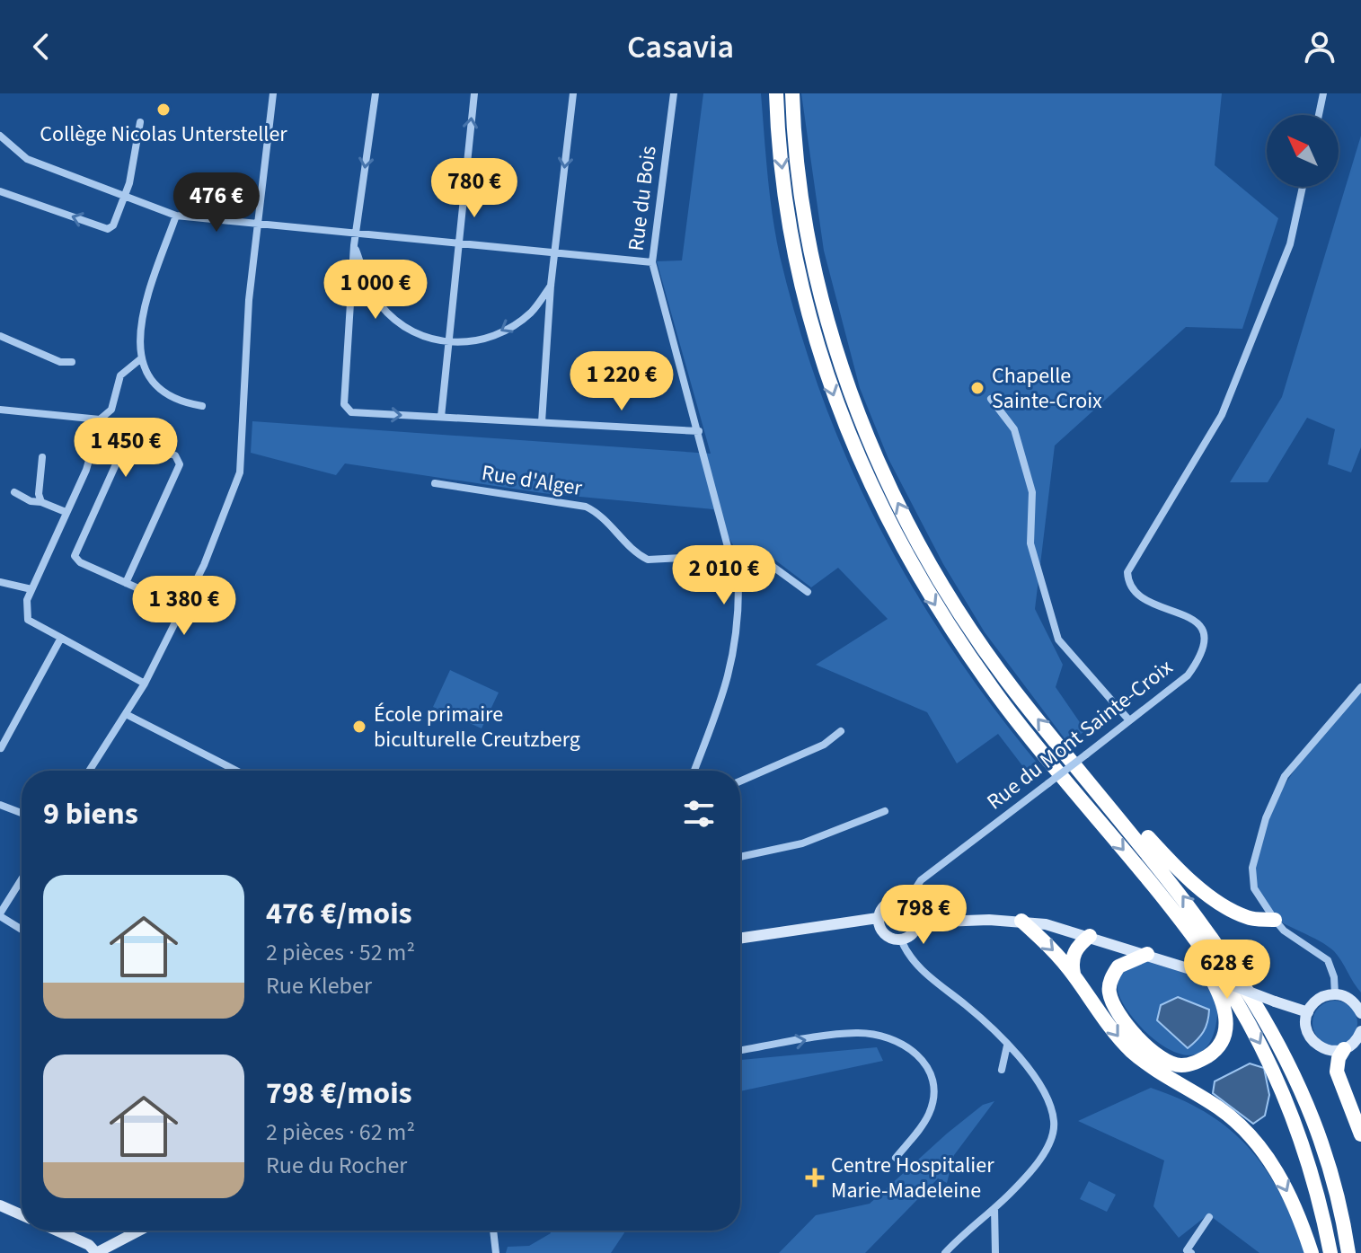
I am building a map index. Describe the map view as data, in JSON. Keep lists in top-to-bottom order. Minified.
{"streets":{"street":["Rue du Bois","Rue d'Alger","Rue du Mont Sainte-Croix"]},"crossings":[["Rue du Bois","Rue d'Alger"]],"places":{"other":["Collège Nicolas Untersteller","Chapelle Sainte-Croix","École primaire biculturelle Creutzberg"],"health":["Centre Hospitalier Marie-Madeleine"]},"north":"top left","page":{"header":"Casavia","price":["780 €","476 €","1 000 €","1 220 €","1 450 €","2 010 €","1 380 €","798 €","628 €"],"heading":"9 biens","list":[{"name":"476 €/mois","note":"2 pièces · 52 m² · Rue Kleber"},{"name":"798 €/mois","note":"2 pièces · 62 m² · Rue du Rocher"}]}}
